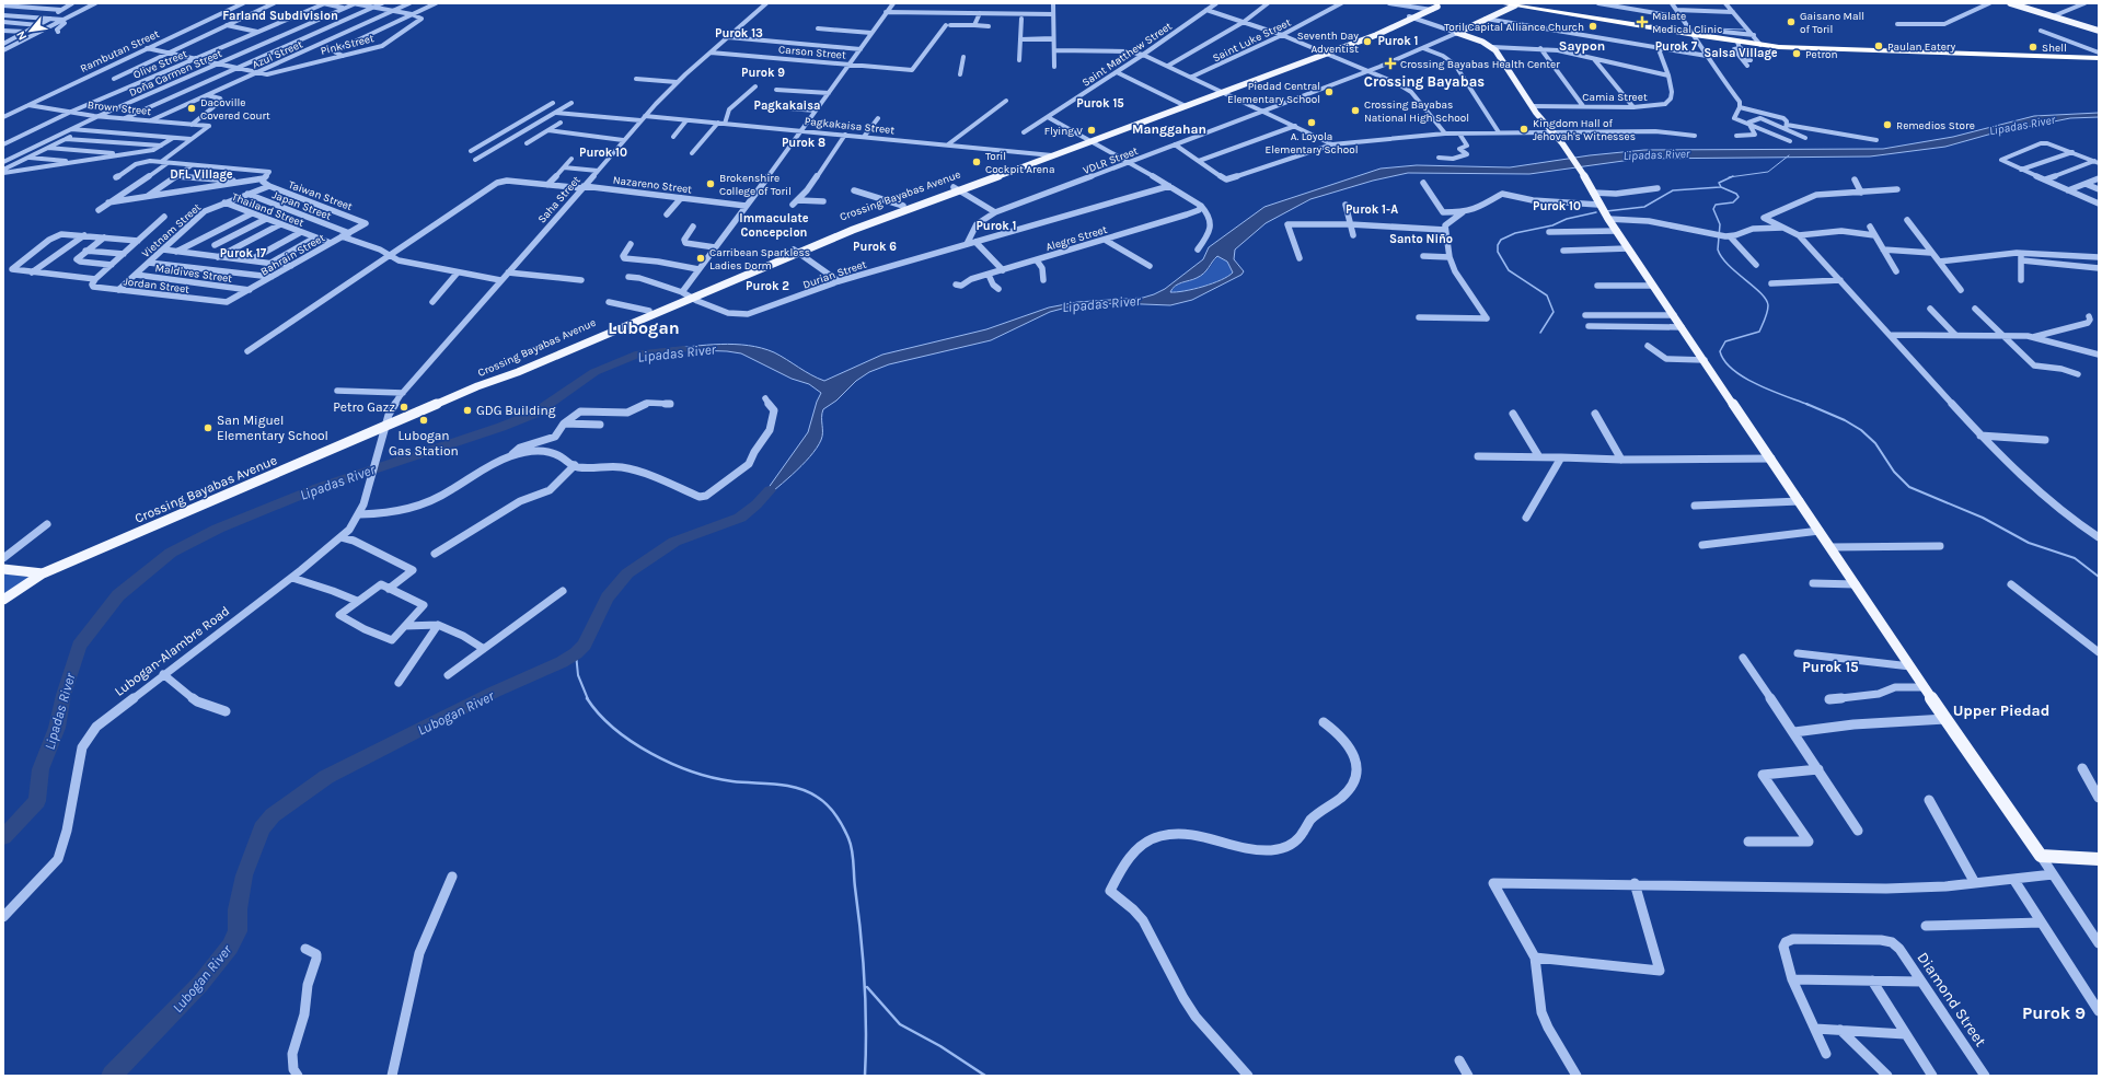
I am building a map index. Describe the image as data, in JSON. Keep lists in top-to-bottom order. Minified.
{"streets":{"main road":["VDLR Street","Crossing Bayabas Avenue"],"street":["Saint Luke Street","Pink Street","Rambutan Street","Carson Street","Azul Street","Saint Matthew Street","Olive Street","Doña Carmen Street","Camia Street","Brown Street","Pagkakaisa Street","Nazareno Street","Taiwan Street","Saha Street","Japan Street","Thailand Street","Vietnam Street","Alegre Street","Bahrain Street","Maldives Street","Durian Street","Jordan Street","Lubogan-Alambre Road","Diamond Street"]},"crossings":[["Pink Street","Rambutan Street"],["Pink Street","Azul Street"],["Pink Street","Olive Street"],["Pink Street","Doña Carmen Street"],["Rambutan Street","Brown Street"],["Carson Street","Saha Street"],["Azul Street","Brown Street"],["Olive Street","Brown Street"],["Doña Carmen Street","Brown Street"],["Pagkakaisa Street","Crossing Bayabas Avenue"],["Pagkakaisa Street","Saha Street"],["VDLR Street","Durian Street"],["Nazareno Street","Saha Street"],["Taiwan Street","Vietnam Street"],["Taiwan Street","Bahrain Street"],["Crossing Bayabas Avenue","Saha Street"],["Crossing Bayabas Avenue","Durian Street"],["Crossing Bayabas Avenue","Lubogan-Alambre Road"],["Saha Street","Lubogan-Alambre Road"],["Japan Street","Vietnam Street"],["Japan Street","Bahrain Street"],["Thailand Street","Vietnam Street"],["Thailand Street","Bahrain Street"],["Vietnam Street","Maldives Street"],["Vietnam Street","Jordan Street"],["Bahrain Street","Maldives Street"],["Bahrain Street","Jordan Street"]],"districts":["Farland Subdivision","Purok 13","Purok 1","Saypon","Purok 7","Salsa Village","Purok 9","Crossing Bayabas","Purok 15","Pagkakaisa","Manggahan","Purok 8","Purok 10","DFL Village","Purok 10","Purok 1-A","Immaculate Concepcion","Purok 1","Santo Niño","Purok 6","Purok 17","Purok 2","Lubogan","Purok 15","Upper Piedad","Purok 9"],"water":["Lipadas River","Lubogan River"],"places":{"health":["Malate Medical Clinic","Crossing Bayabas Health Center"],"other":["Gaisano Mall of Toril","Toril Capital Alliance Church","Seventh Day Adventist","Paulan Eatery","Shell","Petron","Piedad Central Elementary School","Dacoville Covered Court","Crossing Bayabas National High School","A. Loyola Elementary School","Remedios Store","Kingdom Hall of Jehovah's Witnesses","Flying V","Toril Cockpit Arena","Brokenshire College of Toril","Carribean Sparkless Ladies Dorm","Petro Gazz","GDG Building","Lubogan Gas Station","San Miguel Elementary School"]},"north":"bottom left"}
